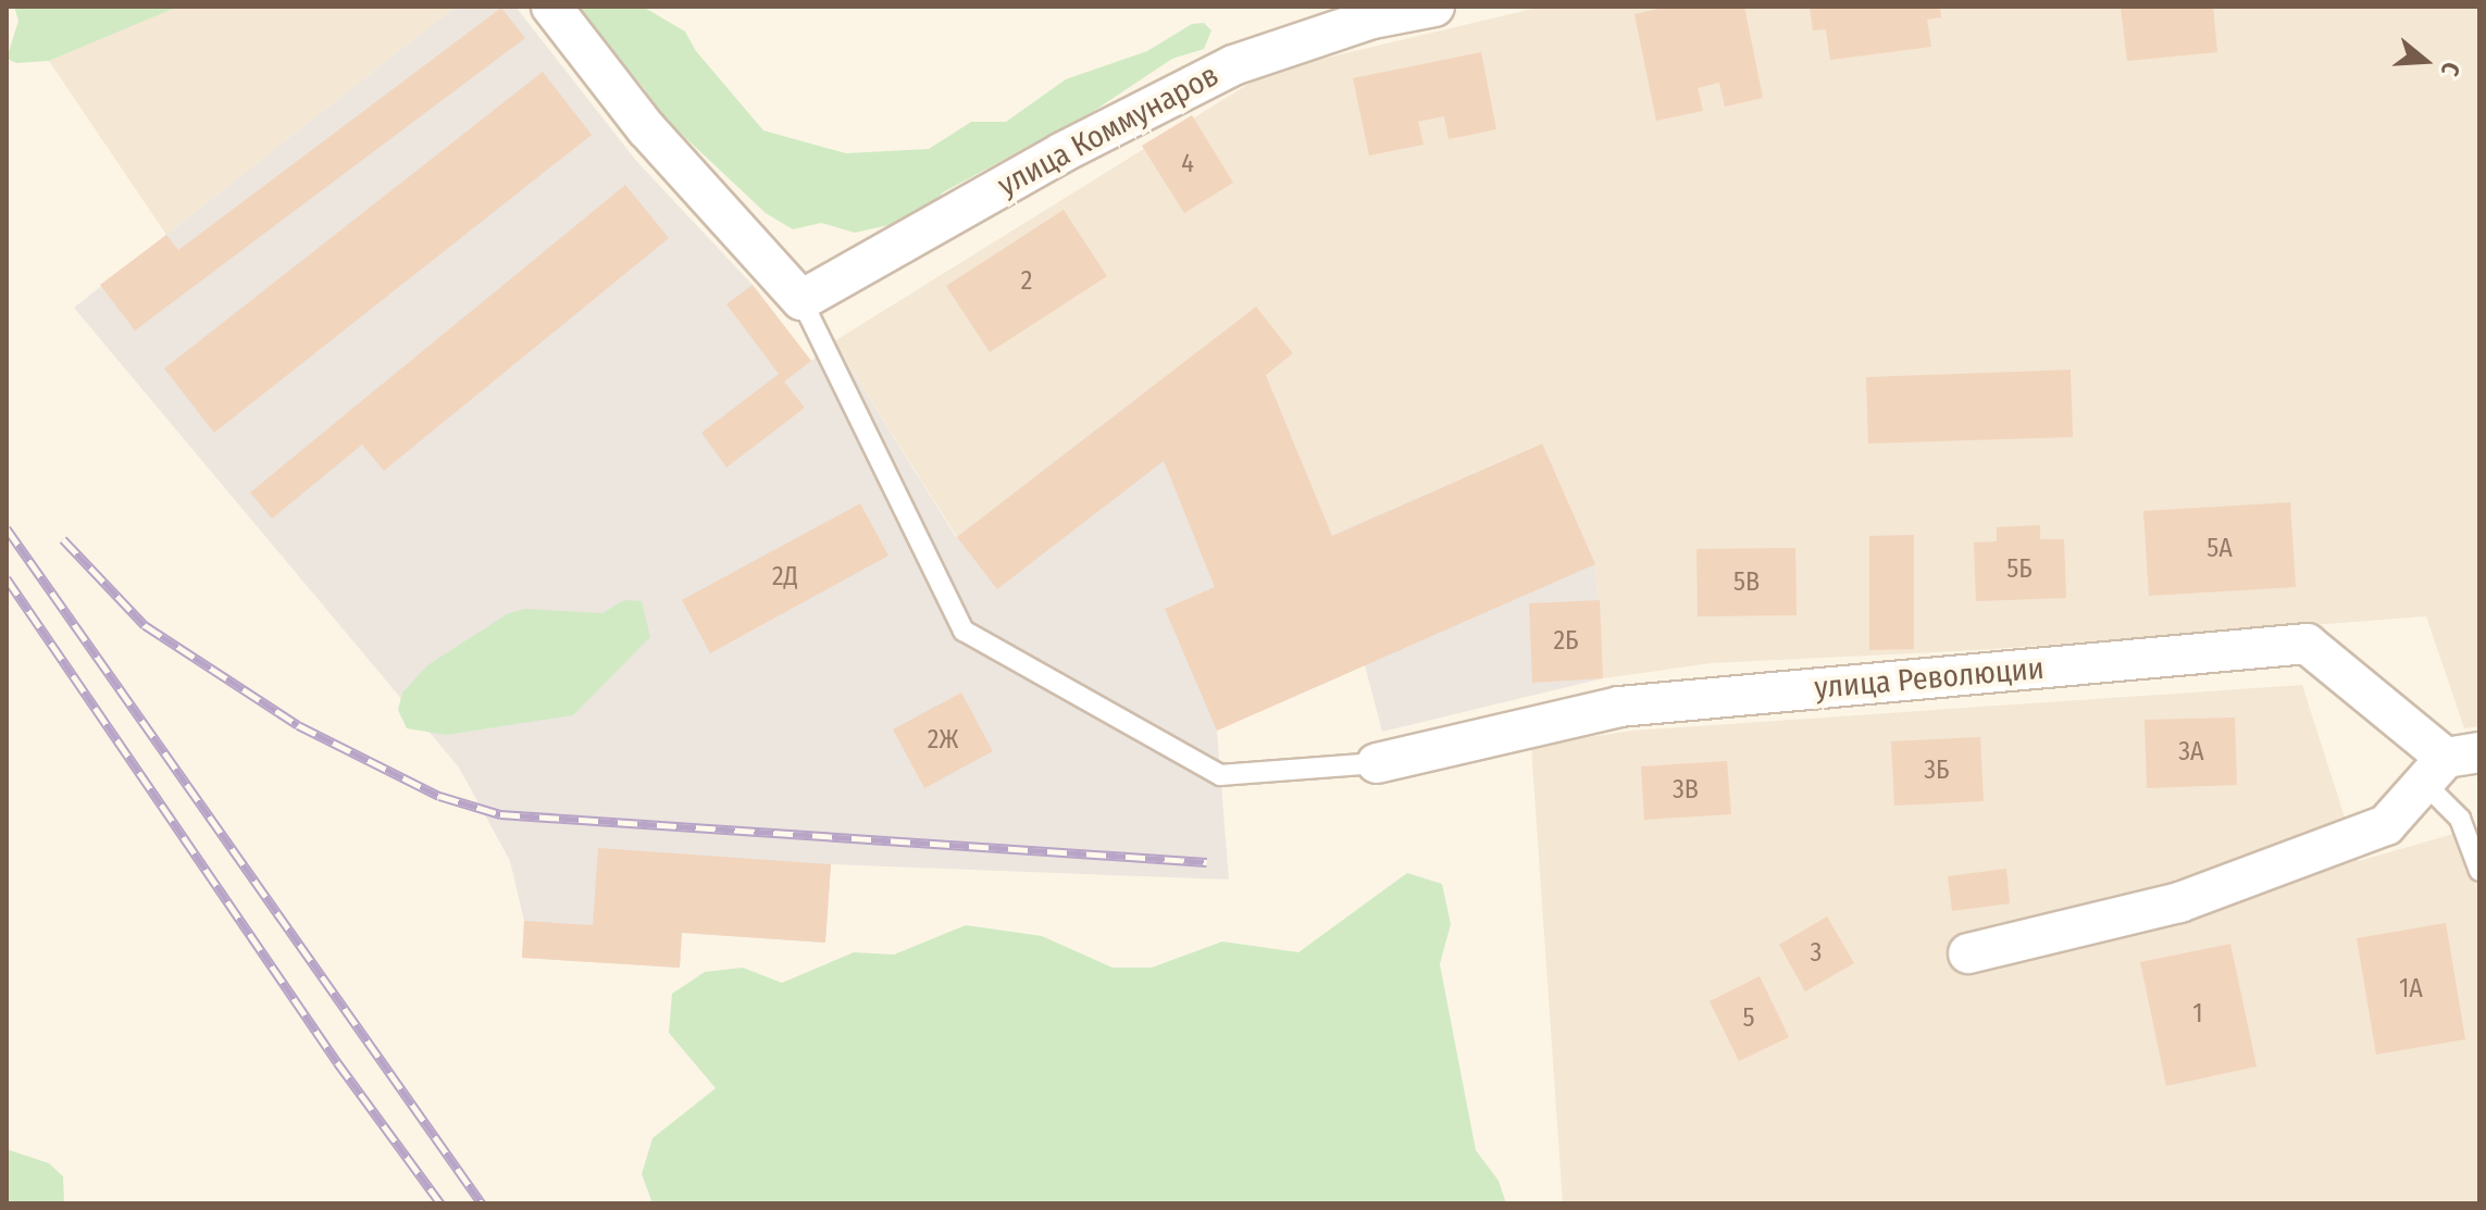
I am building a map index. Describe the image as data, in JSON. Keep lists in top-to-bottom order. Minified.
{"streets":{"street":["улица Коммунаров","улица Революции"]},"house_numbers":["4","2","5А","5Б","2Д","5В","2Б","2Ж","3А","3Б","3В","3","1А","1","5"],"north":"right"}
